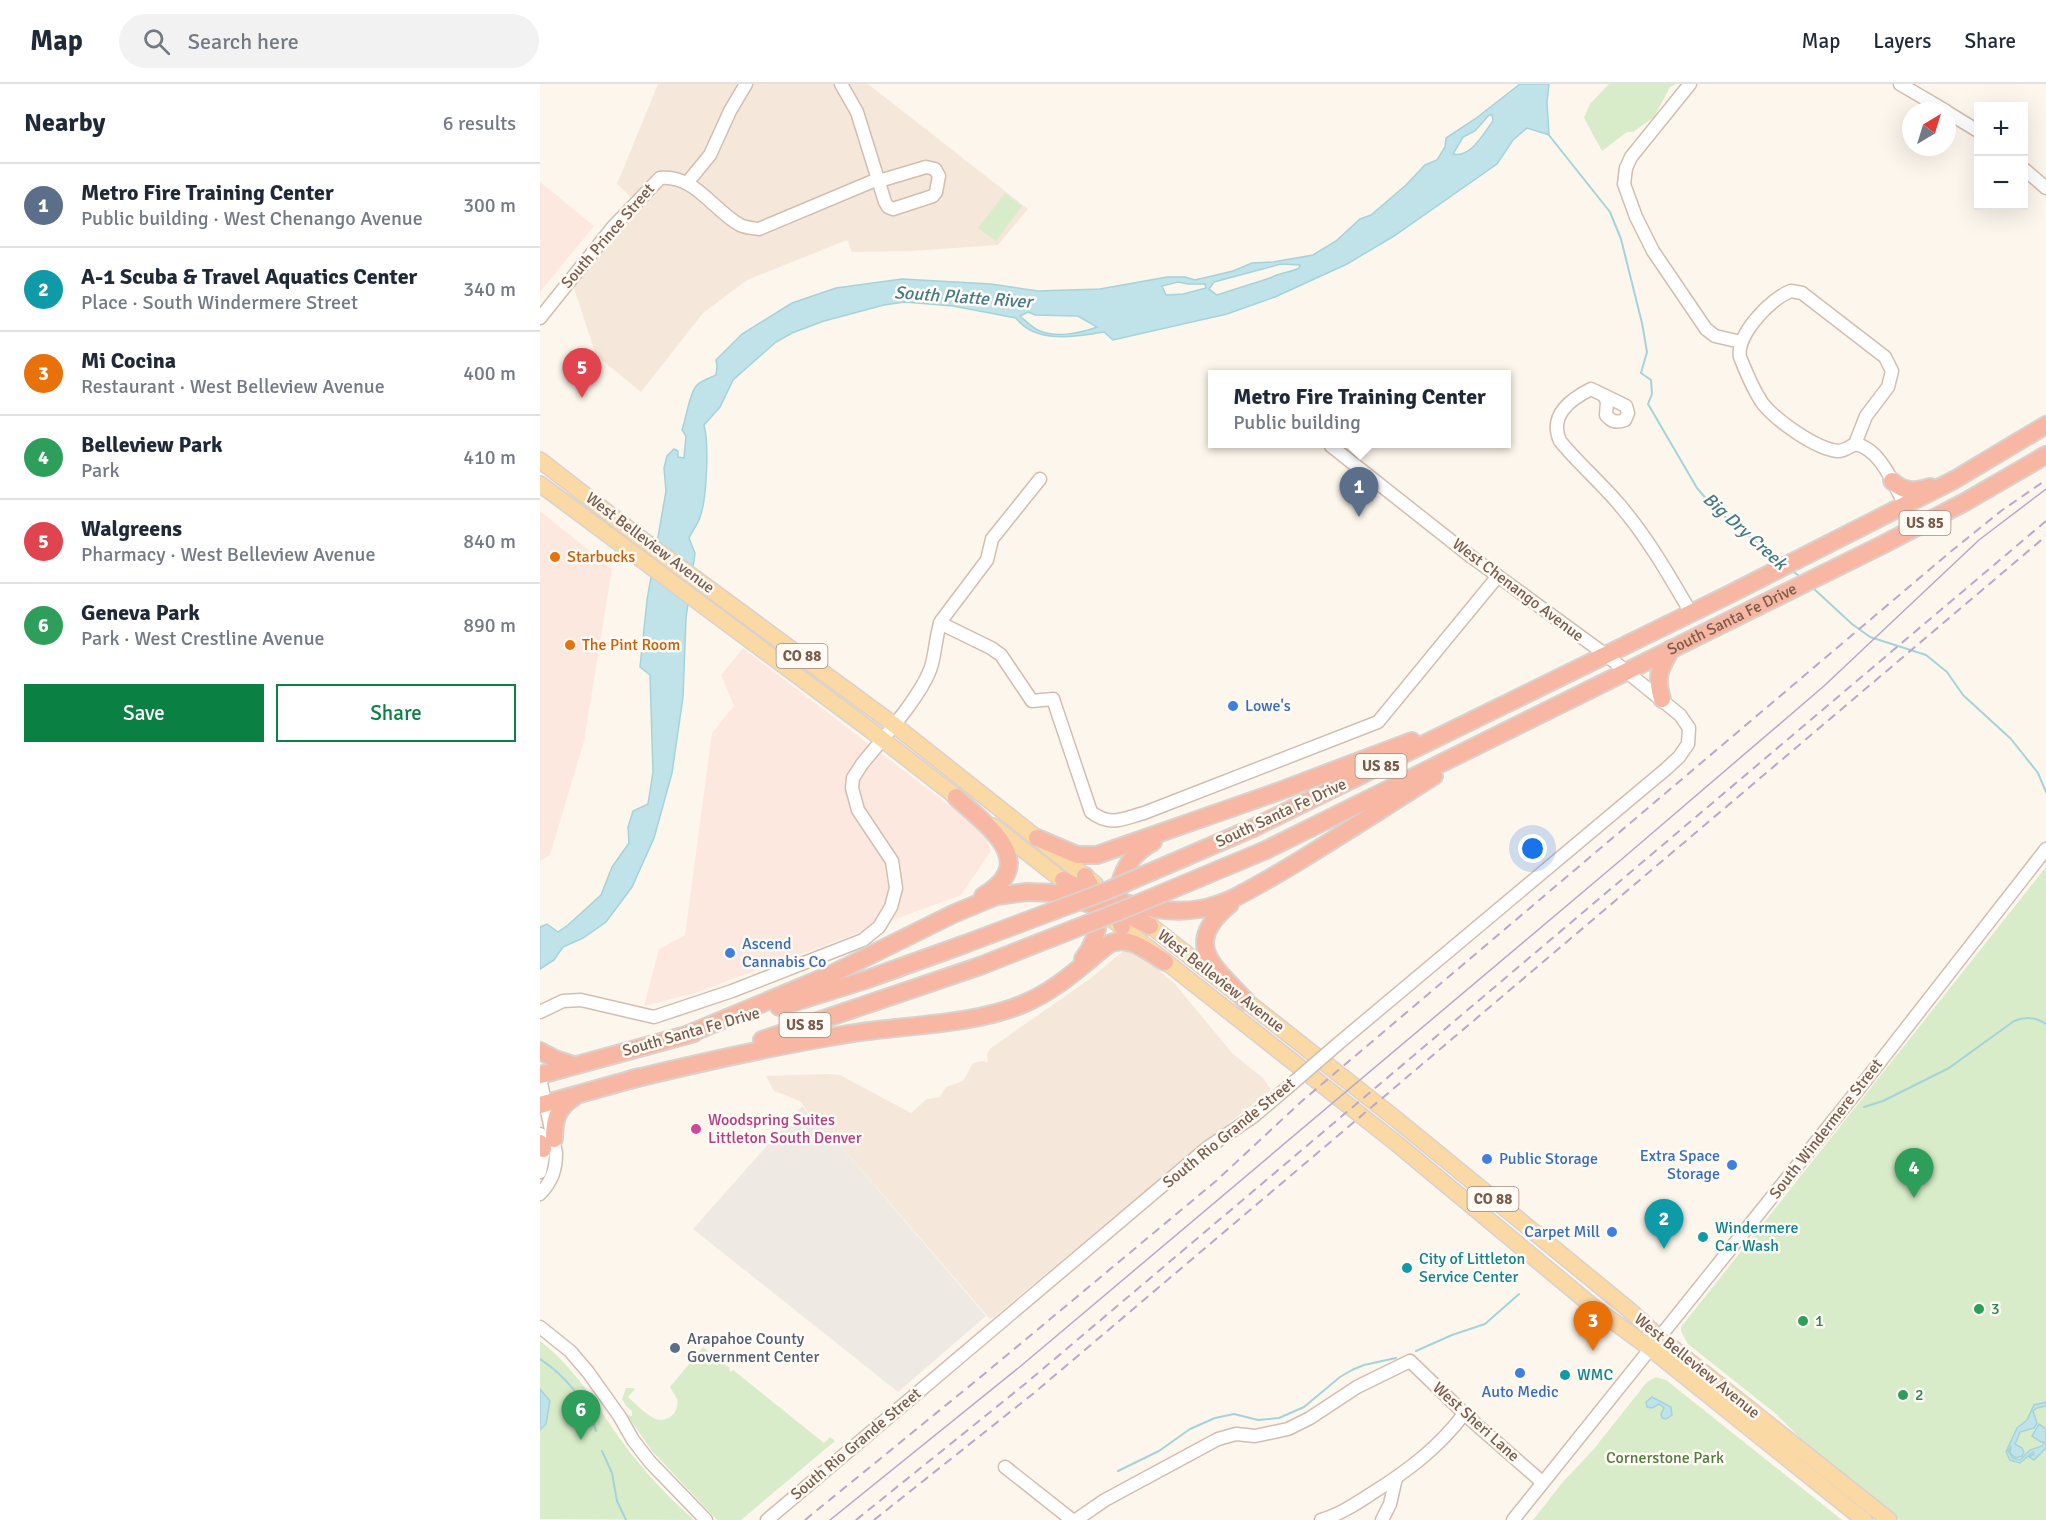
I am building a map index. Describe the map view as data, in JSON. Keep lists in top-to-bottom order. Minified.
{"streets":{"highway":["US 85","South Santa Fe Drive"],"main road":["West Belleview Avenue","CO 88"],"street":["South Prince Street","West Chenango Avenue","South Windermere Street","South Rio Grande Street","West Sheri Lane"]},"crossings":[["West Belleview Avenue","South Windermere Street"],["West Chenango Avenue","South Santa Fe Drive"],["West Chenango Avenue","South Rio Grande Street"],["South Windermere Street","West Sheri Lane"]],"water":["South Platte River","Big Dry Creek"],"parks":["Cornerstone Park"],"places":["Starbucks","The Pint Room","Lowe's","Ascend Cannabis Co","Woodspring Suites Littleton South Denver","Public Storage","Extra Space Storage","Carpet Mill","Windermere Car Wash","City of Littleton Service Center","3","1","Arapahoe County Government Center","Auto Medic","WMC","2"],"north":"top right","page":{"header":"Map","search":"Search here","nav":["Map","Layers","Share"],"heading":["Nearby","6 results"],"map_buttons":["+","−"],"list":[{"mark":"1","name":"Metro Fire Training Center","note":"Public building · West Chenango Avenue","value":"300 m"},{"mark":"2","name":"A-1 Scuba & Travel Aquatics Center","note":"Place · South Windermere Street","value":"340 m"},{"mark":"3","name":"Mi Cocina","note":"Restaurant · West Belleview Avenue","value":"400 m"},{"mark":"4","name":"Belleview Park","note":"Park","value":"410 m"},{"mark":"5","name":"Walgreens","note":"Pharmacy · West Belleview Avenue","value":"840 m"},{"mark":"6","name":"Geneva Park","note":"Park · West Crestline Avenue","value":"890 m"}],"pins":["5","1","4","2","3","6"],"popup":["Metro Fire Training Center","Public building"],"buttons":["Save","Share"]}}
